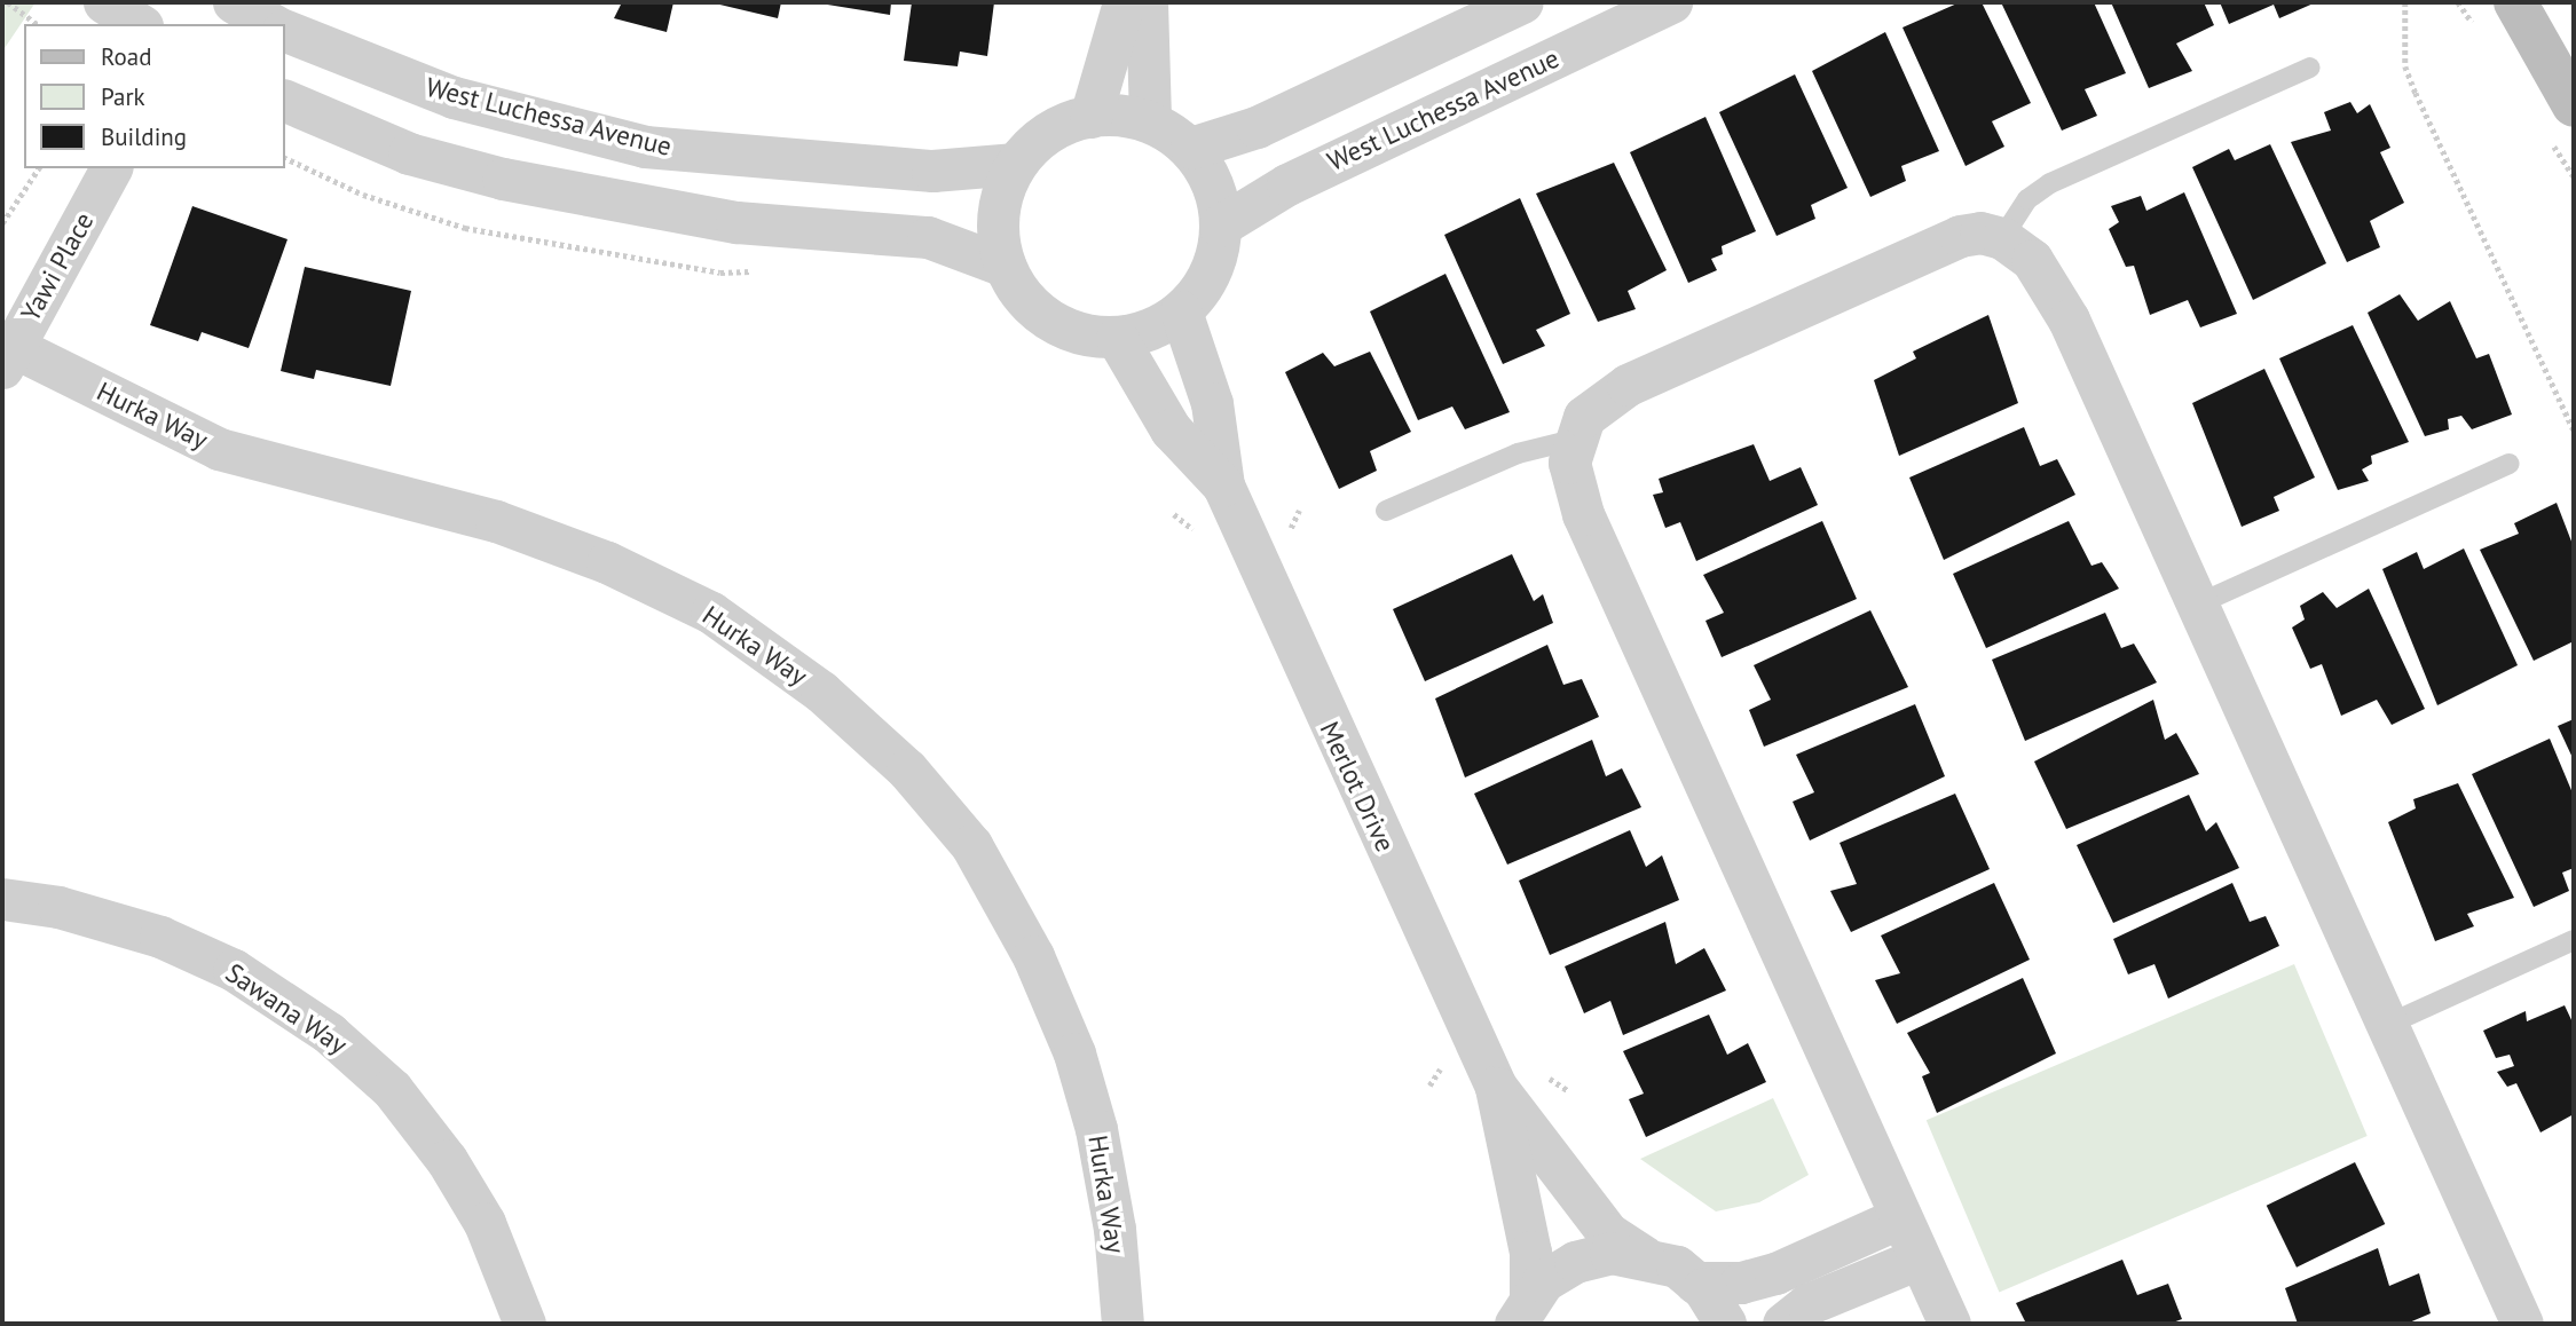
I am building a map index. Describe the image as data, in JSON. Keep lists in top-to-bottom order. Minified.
{"streets":{"street":["West Luchessa Avenue","Yawi Place","Hurka Way","Merlot Drive","Sawana Way"]},"crossings":[["West Luchessa Avenue","Merlot Drive"],["Yawi Place","Hurka Way"]],"legend":["Road","Park","Building"]}
